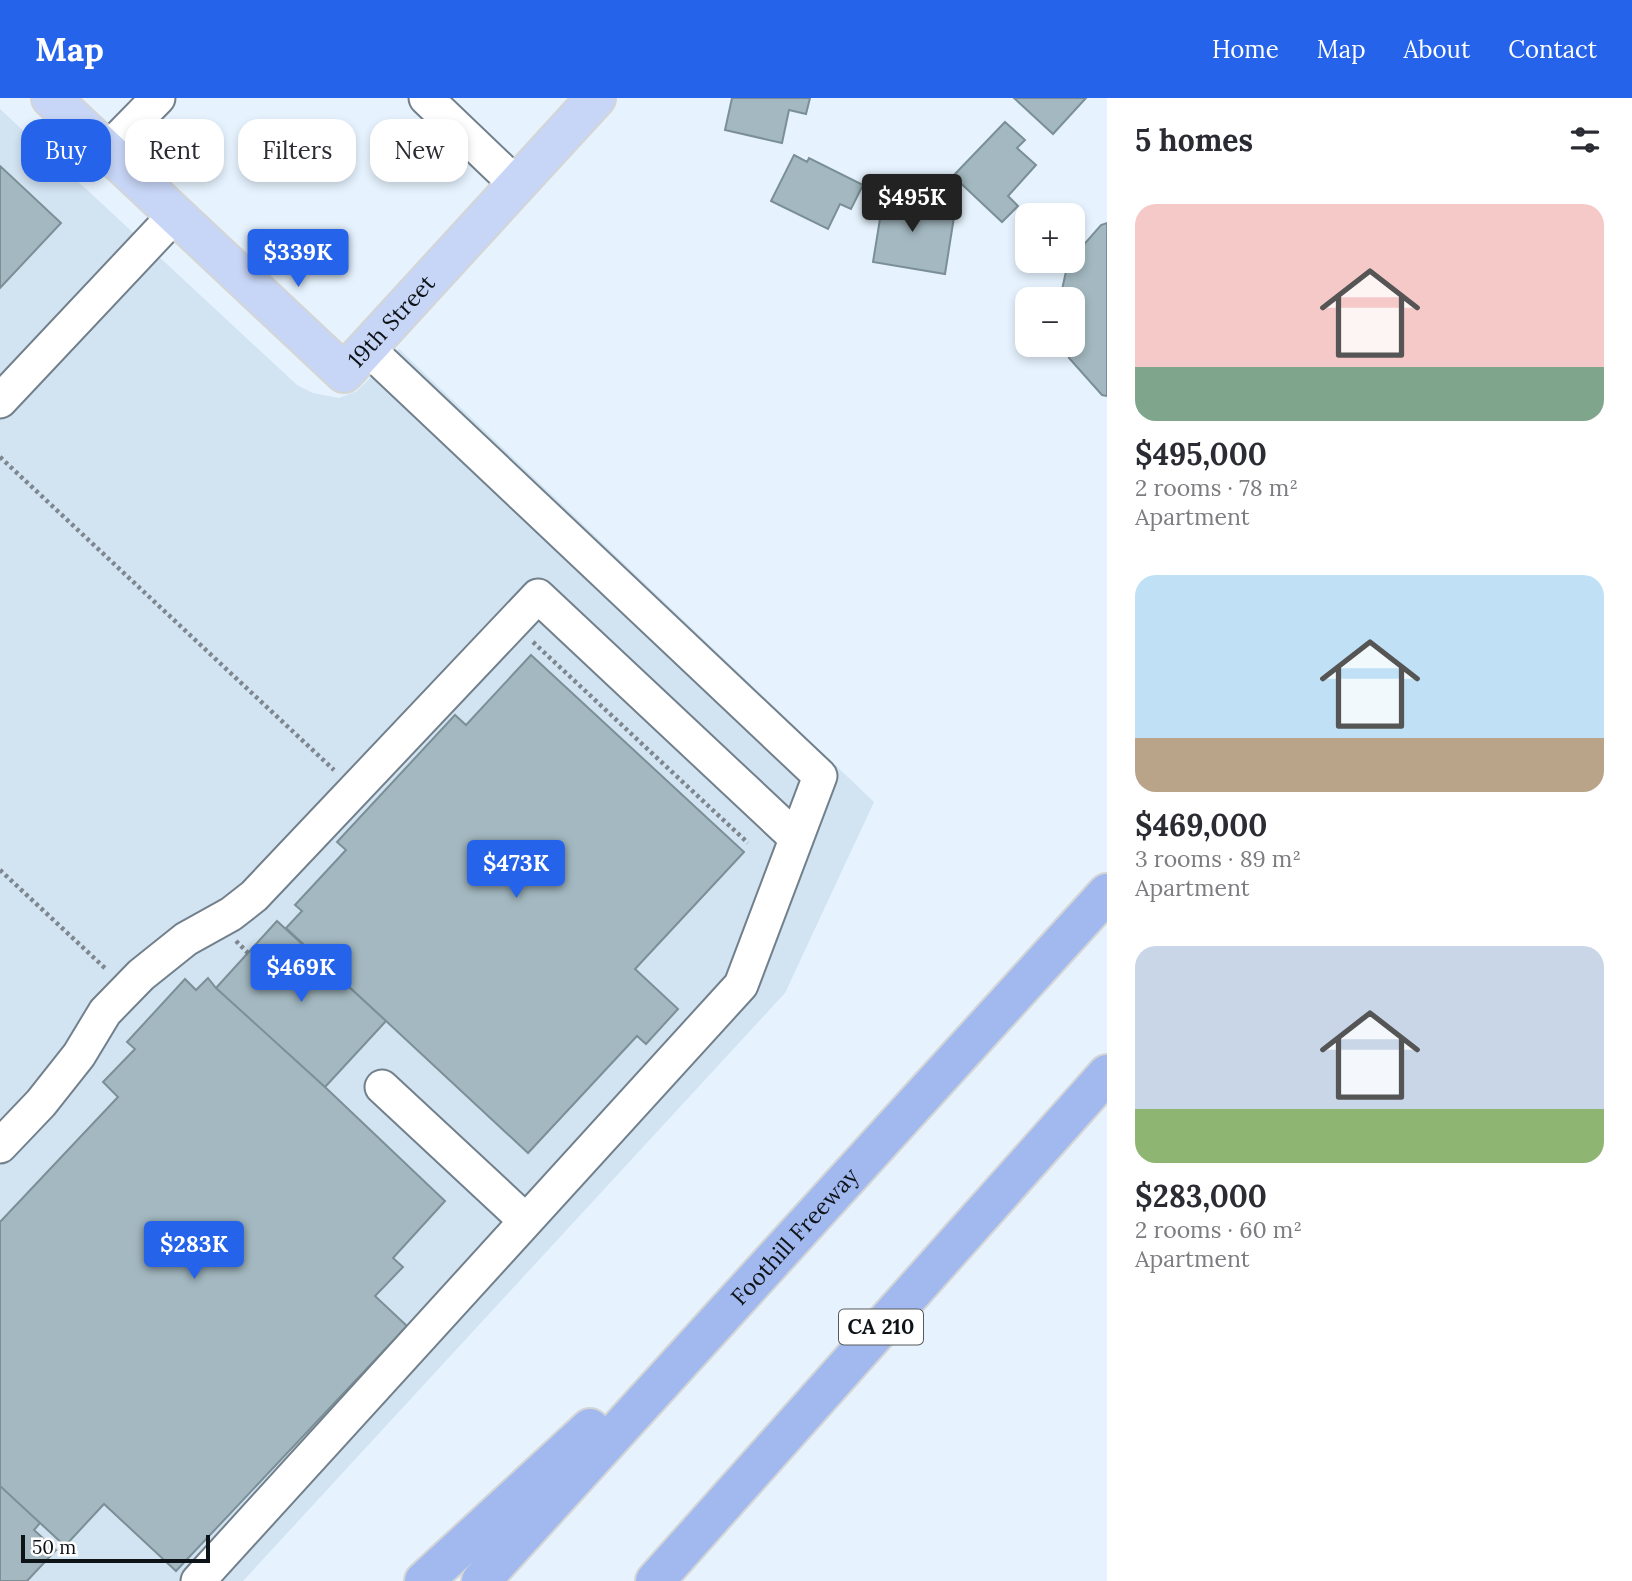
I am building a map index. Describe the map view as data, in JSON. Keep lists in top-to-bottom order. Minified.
{"streets":{"highway":["Foothill Freeway","CA 210"],"main road":["19th Street"]},"scale_bar":"50 m","page":{"header":"Map","nav":["Home","Map","About","Contact"],"heading":"5 homes","chip":["Buy","Rent","Filters","New"],"price":["$495K","$339K","$473K","$469K","$283K"],"list":[{"name":"$495,000","note":"2 rooms · 78 m² · Apartment"},{"name":"$469,000","note":"3 rooms · 89 m² · Apartment"},{"name":"$283,000","note":"2 rooms · 60 m² · Apartment"}],"map_buttons":["+","−"],"scale":"50 m"}}
